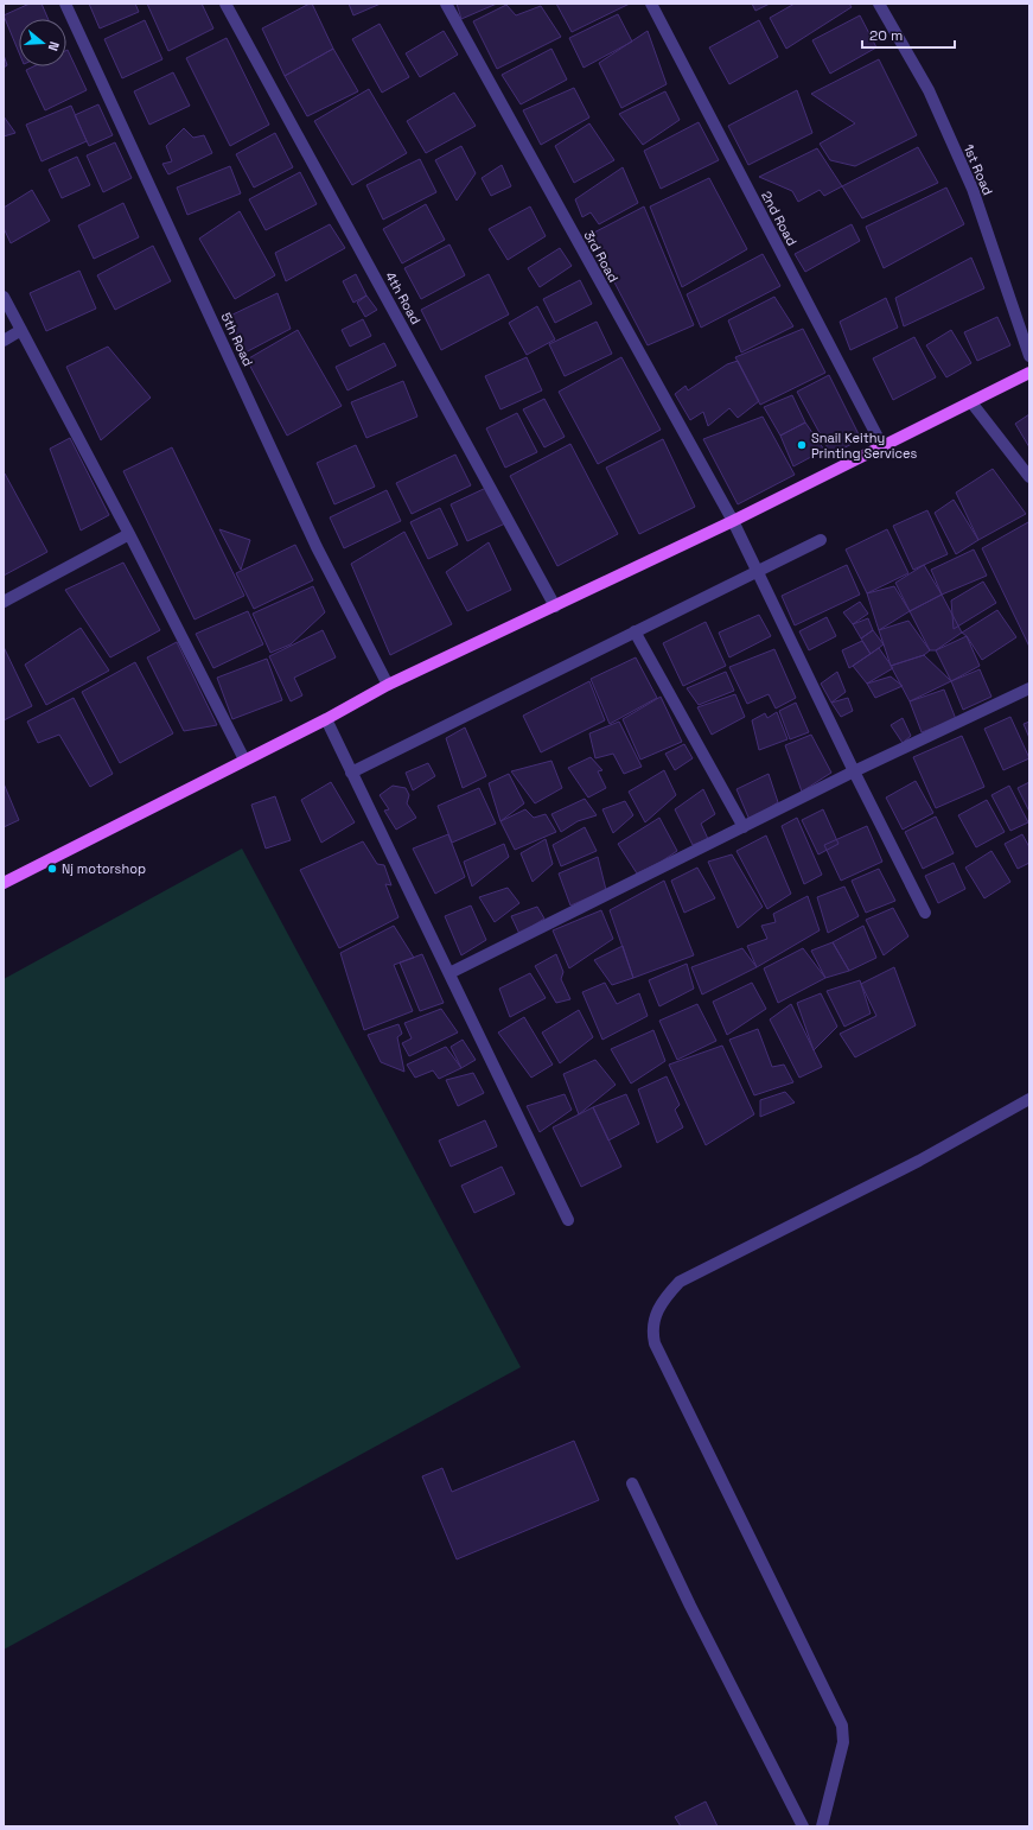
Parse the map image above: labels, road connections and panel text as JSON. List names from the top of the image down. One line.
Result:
{"streets":{"street":["1st Road","2nd Road","3rd Road","4th Road","5th Road"]},"places":["Snail Keithy Printing Services","Nj motorshop"],"scale_bar":"20 m","north":"right"}
